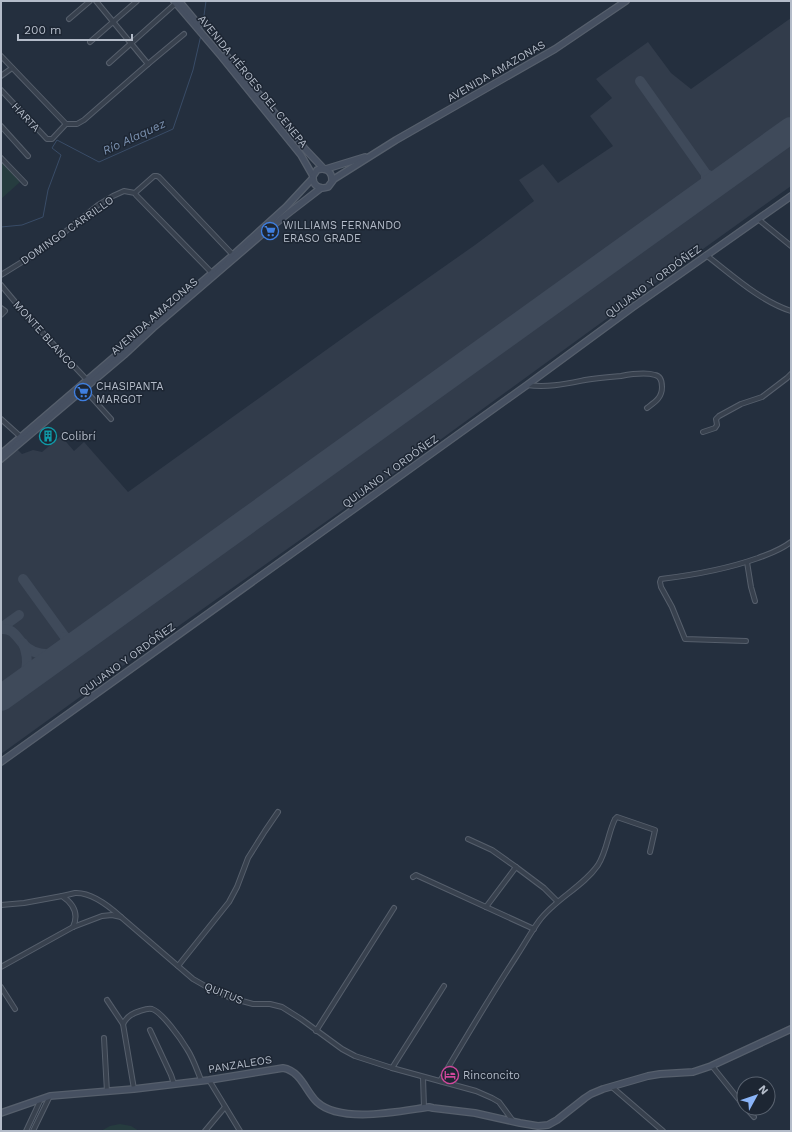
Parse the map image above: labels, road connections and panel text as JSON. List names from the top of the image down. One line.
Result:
{"streets":{"street":["AVENIDA AMAZONAS","AVENIDA HÉROES DEL CENEPA","HARTA","DOMINGO CARRILLO","QUIJANO Y ORDÓÑEZ","MONTE BLANCO","QUITUS","PANZALEOS"]},"crossings":[["AVENIDA AMAZONAS","AVENIDA HÉROES DEL CENEPA"],["AVENIDA AMAZONAS","MONTE BLANCO"],["QUITUS","PANZALEOS"]],"water":["Río Alaquez"],"places":{"supermarket":["WILLIAMS FERNANDO ERASO GRADE","CHASIPANTA MARGOT"],"building":["Colibrí"],"hotel":["Rinconcito"]},"scale_bar":"200 m","north":"top right"}
